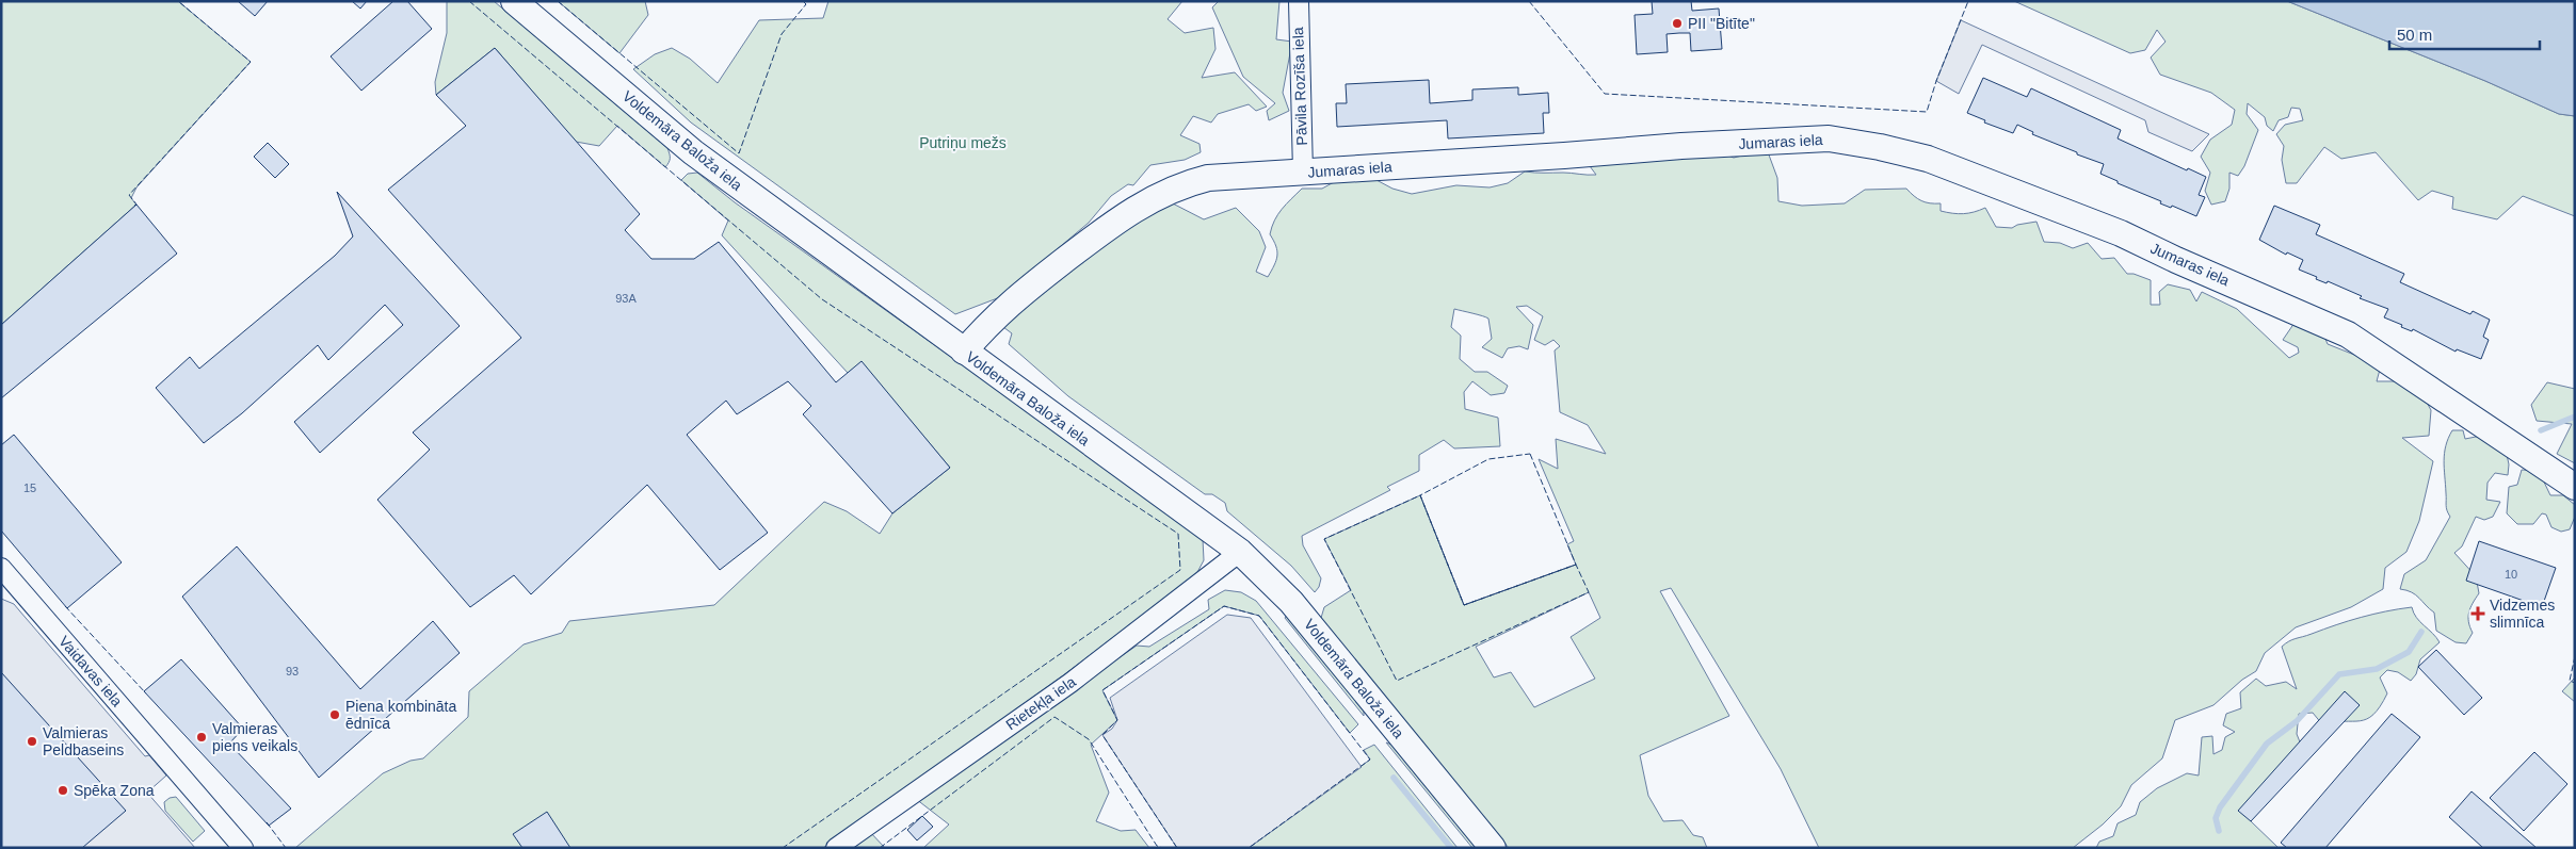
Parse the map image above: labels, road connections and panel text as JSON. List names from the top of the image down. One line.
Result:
{"streets":{"street":["Pāvila Rozīša iela","Voldemāra Baloža iela","Jumaras iela","Vaidavas iela","Rietekļa iela"]},"crossings":[["Pāvila Rozīša iela","Jumaras iela"],["Voldemāra Baloža iela","Jumaras iela"],["Voldemāra Baloža iela","Rietekļa iela"]],"parks":["Putriņu mežs"],"places":{"other":["PII \"Bitīte\"","Piena kombināta ēdnīca","Valmieras piens veikals","Valmieras Peldbaseins","Spēka Zona"],"health":["Vidzemes slimnīca"]},"house_numbers":["93A","15","10","93"],"scale_bar":"50 m"}
